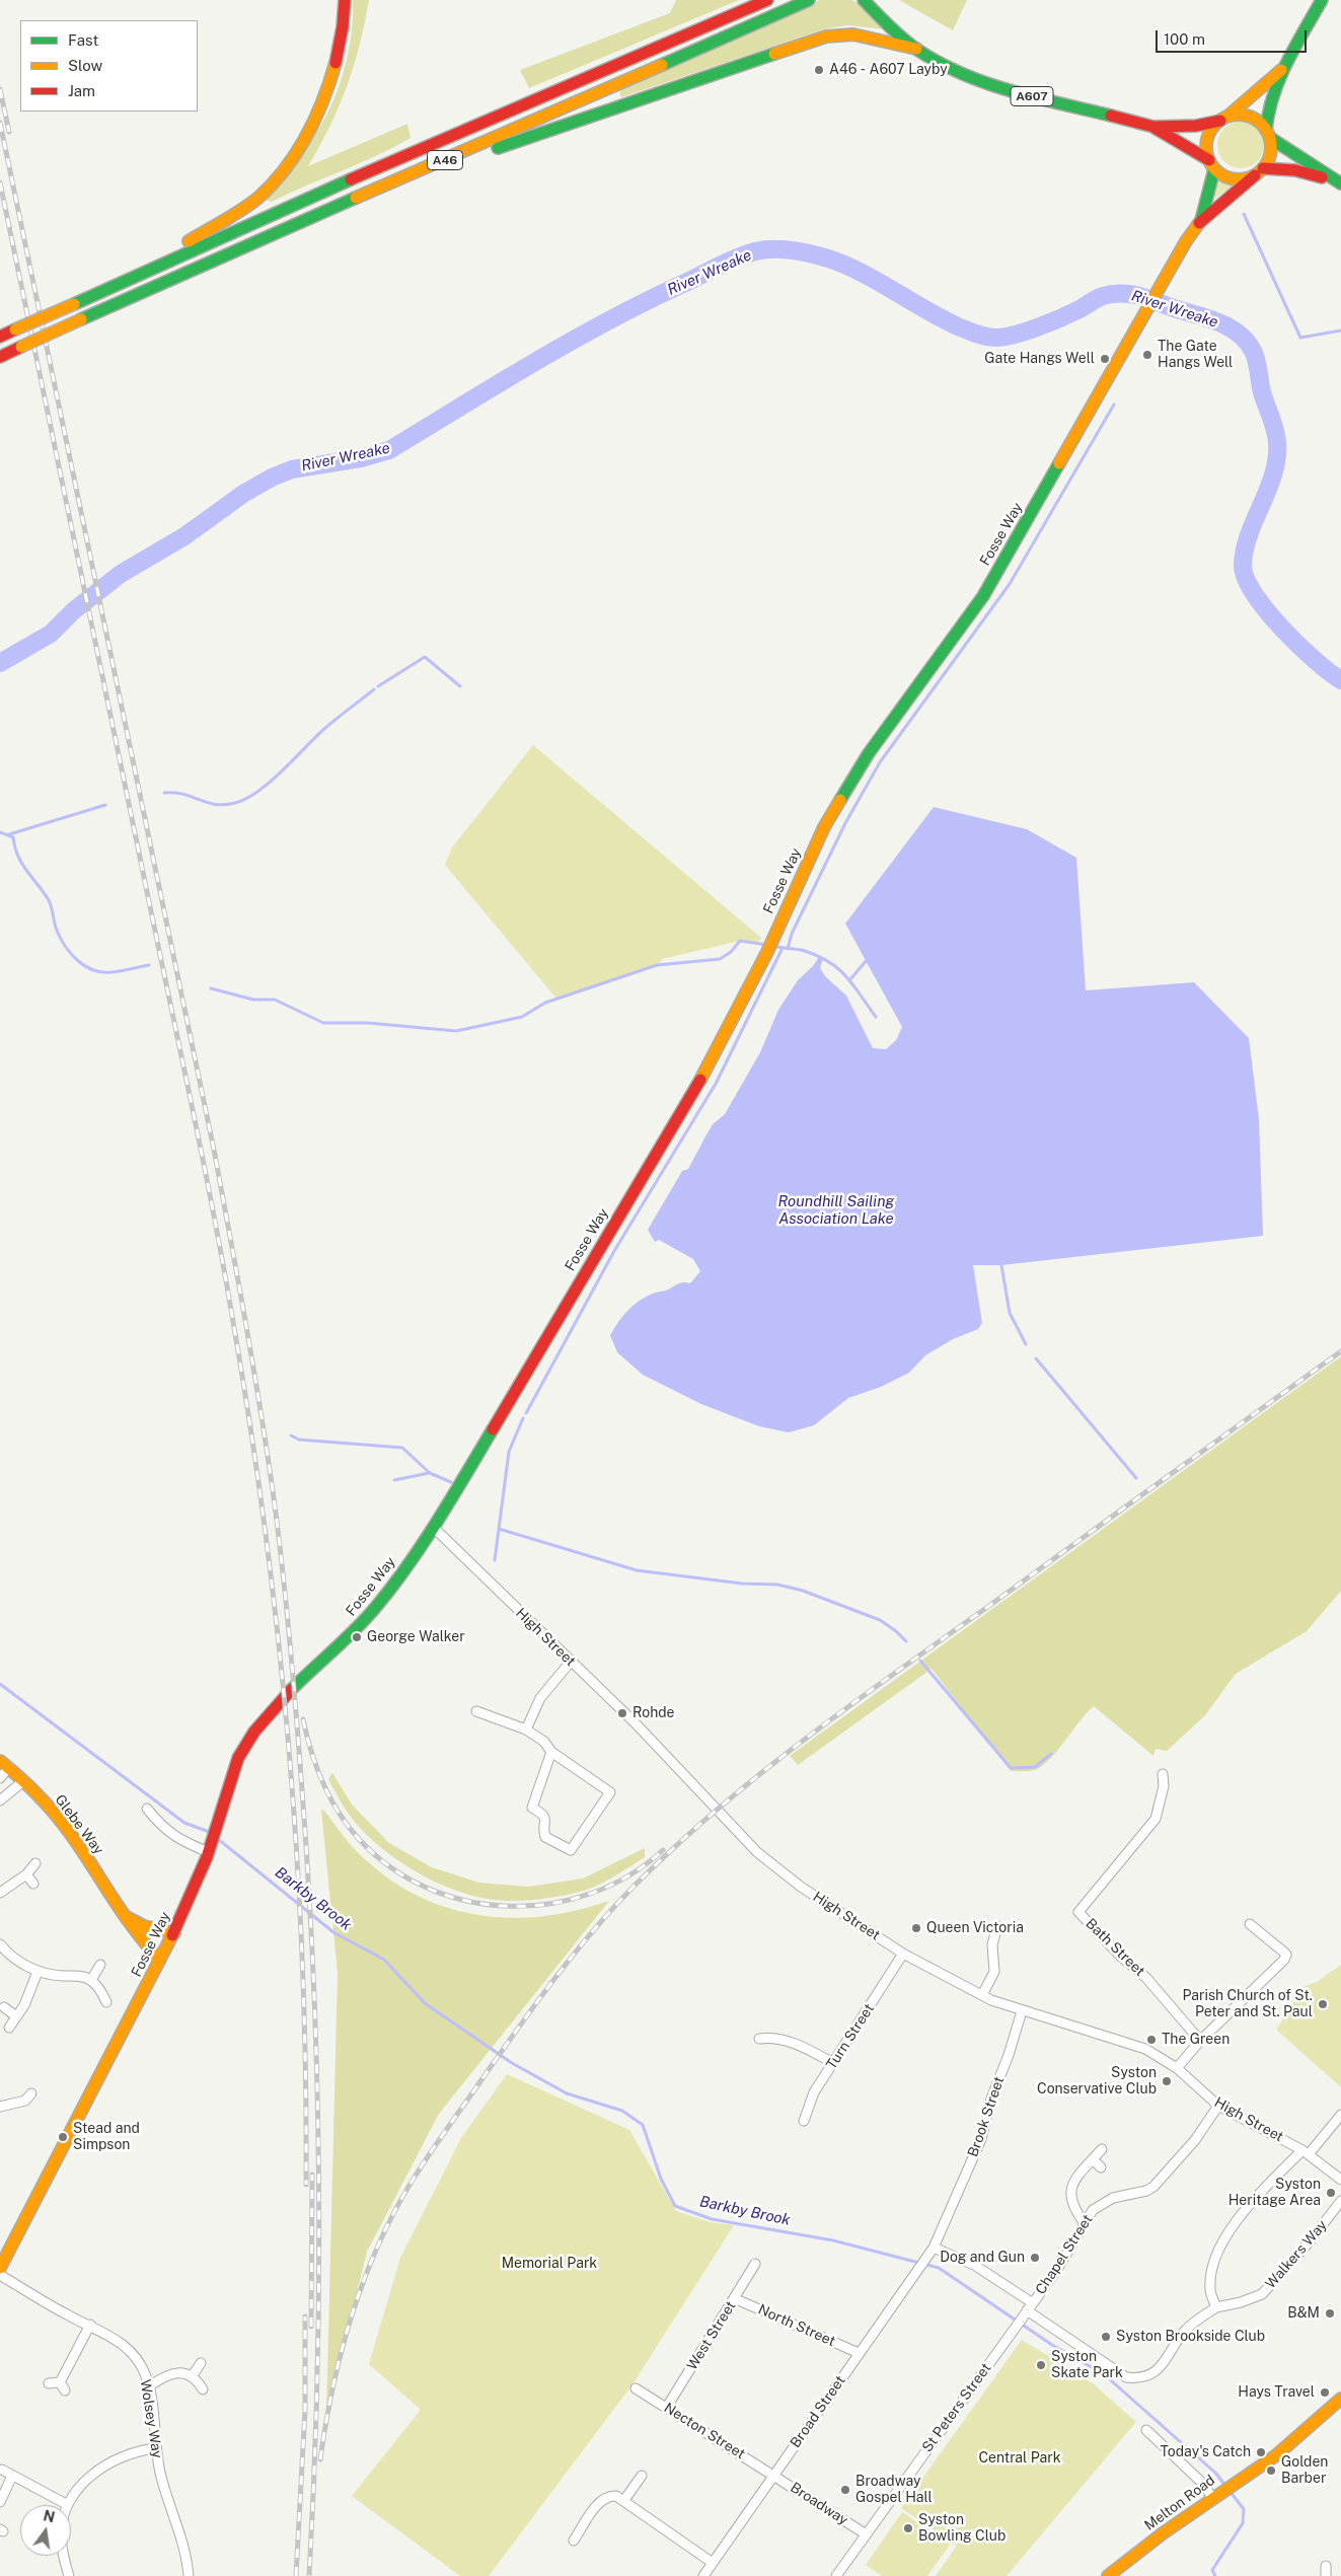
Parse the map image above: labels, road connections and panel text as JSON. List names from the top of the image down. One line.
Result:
{"streets":{"main road":["A607","A46","Fosse Way","Glebe Way","Melton Road"],"street":["High Street","Bath Street","Turn Street","Brook Street","Chapel Street","Walkers Way","North Street","West Street","St Peters Street","Broad Street","Wolsey Way","Necton Street","Broadway"]},"crossings":[["A607","Fosse Way"],["Fosse Way","High Street"],["Fosse Way","Glebe Way"],["High Street","Turn Street"],["High Street","Brook Street"],["High Street","Chapel Street"],["Brook Street","Broad Street"],["Chapel Street","St Peters Street"],["North Street","West Street"],["North Street","Broad Street"],["West Street","Necton Street"],["St Peters Street","Broadway"],["Broad Street","Necton Street"],["Broad Street","Broadway"],["Necton Street","Broadway"]],"water":["River Wreake","Roundhill Sailing Association Lake","Barkby Brook"],"parks":["Memorial Park","Central Park"],"places":["A46 - A607 Layby","The Gate Hangs Well","Gate Hangs Well","George Walker","Rohde","Queen Victoria","Parish Church of St. Peter and St. Paul","The Green","Syston Conservative Club","Stead and Simpson","Syston Heritage Area","Dog and Gun","B&M","Syston Brookside Club","Syston Skate Park","Hays Travel","Today's Catch","Golden Barber","Broadway Gospel Hall","Syston Bowling Club"],"legend":["Fast","Slow","Jam"],"scale_bar":"100 m","north":"top"}
